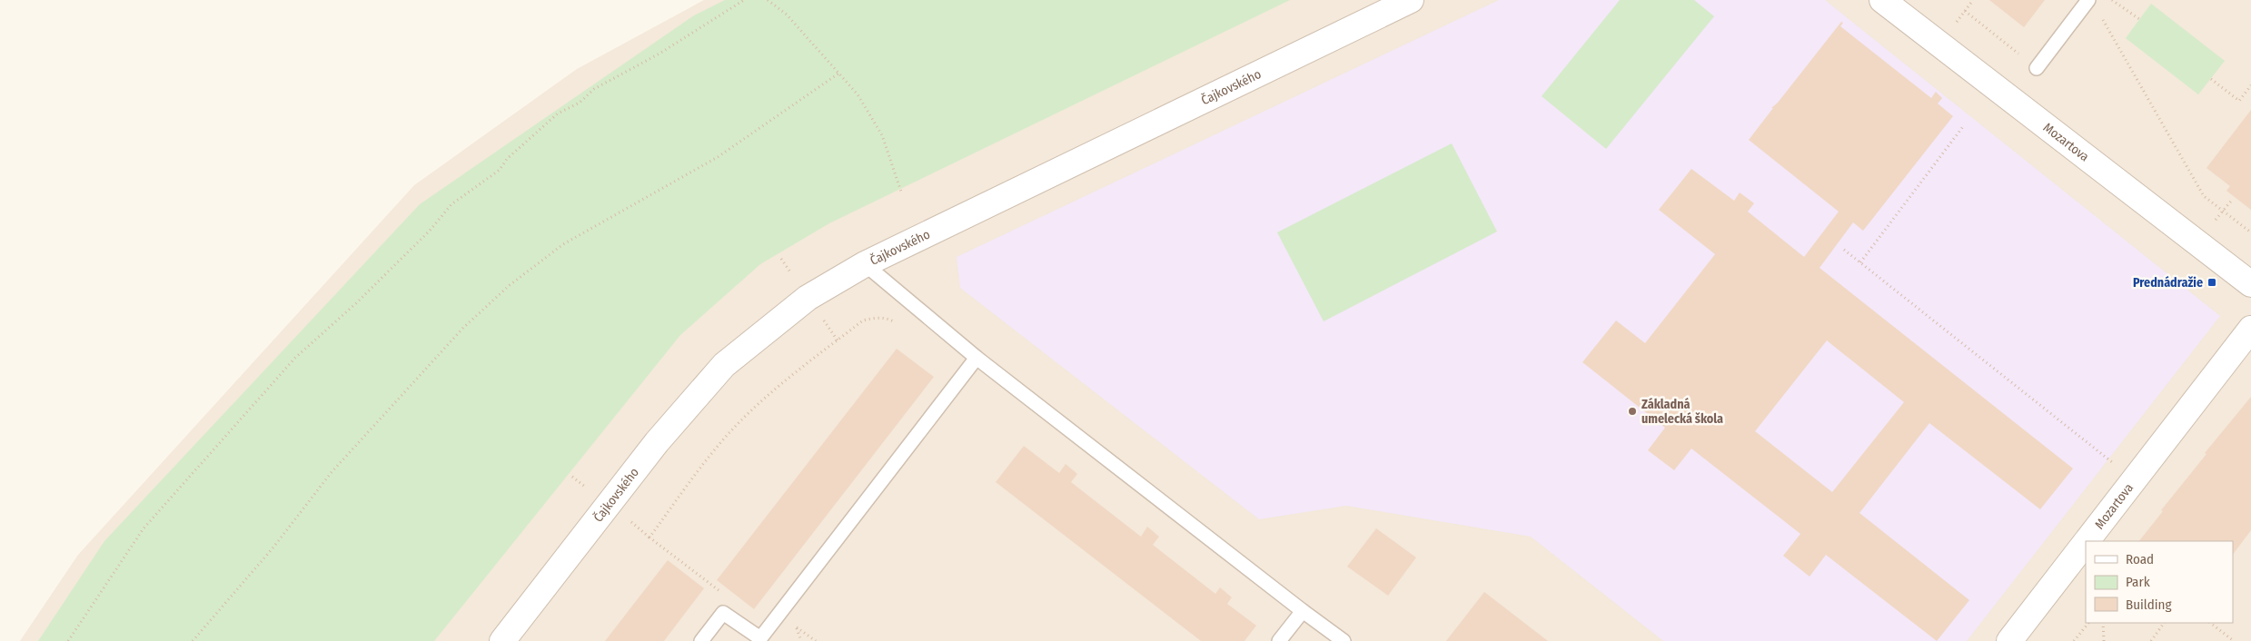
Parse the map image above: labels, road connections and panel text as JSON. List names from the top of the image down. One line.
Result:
{"streets":{"street":["Čajkovského","Mozartova"]},"places":{"transit":["Prednádražie"],"other":["Základná umelecká škola"]},"legend":["Road","Park","Building"]}
